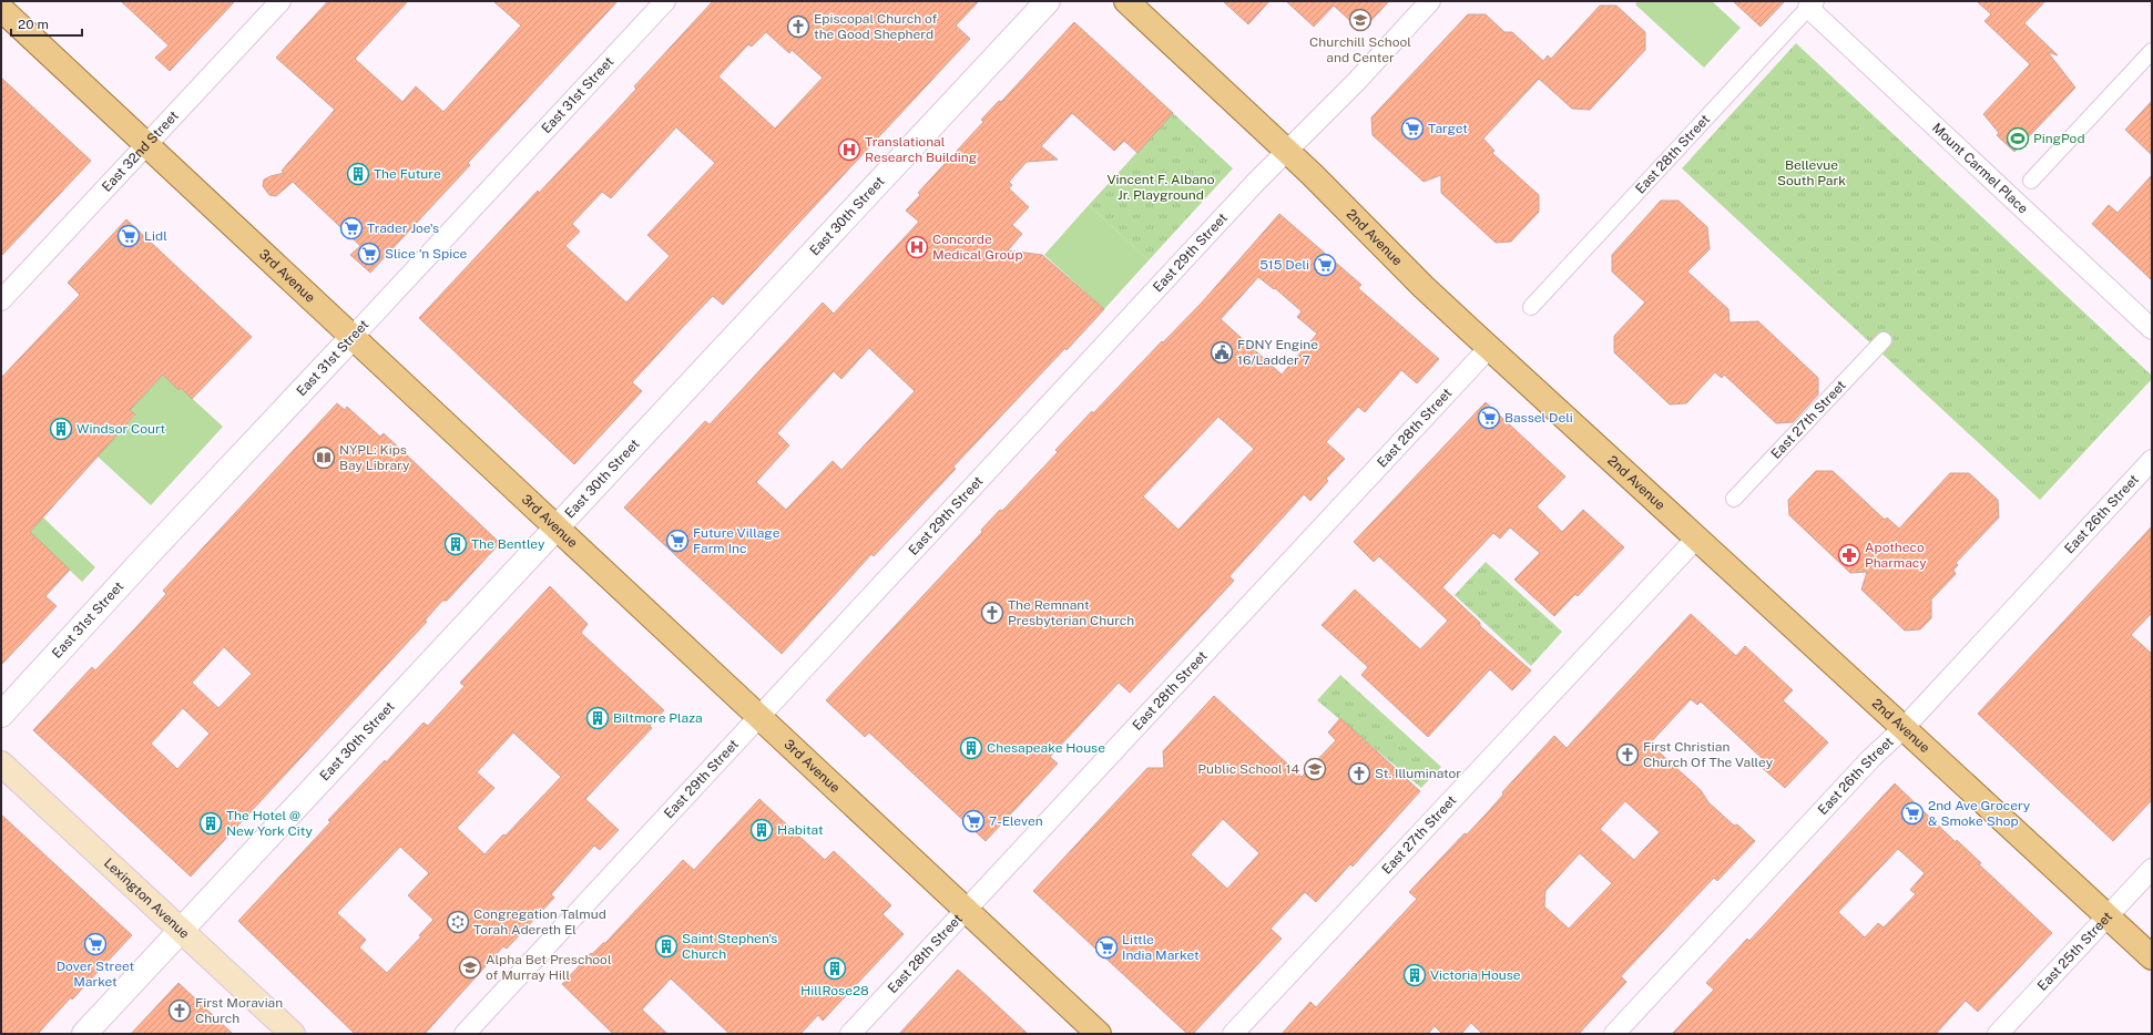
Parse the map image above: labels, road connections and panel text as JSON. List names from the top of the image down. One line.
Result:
{"streets":{"main road":["2nd Avenue","3rd Avenue","Lexington Avenue"],"street":["East 31st Street","East 32nd Street","East 28th Street","Mount Carmel Place","East 30th Street","East 29th Street","East 27th Street","East 26th Street","East 25th Street"]},"crossings":[["East 31st Street","3rd Avenue"],["East 32nd Street","3rd Avenue"],["East 28th Street","Mount Carmel Place"],["East 28th Street","2nd Avenue"],["East 28th Street","3rd Avenue"],["East 30th Street","3rd Avenue"],["East 30th Street","Lexington Avenue"],["2nd Avenue","East 29th Street"],["2nd Avenue","East 27th Street"],["2nd Avenue","East 26th Street"],["2nd Avenue","East 25th Street"],["East 29th Street","3rd Avenue"]],"parks":["Bellevue South Park","Vincent F. Albano Jr. Playground"],"places":{"school or university":["Churchill School and Center","Public School 14","Alpha Bet Preschool of Murray Hill"],"church":["Episcopal Church of the Good Shepherd","The Remnant Presbyterian Church","First Christian Church Of The Valley","St. Illuminator","First Moravian Church"],"supermarket":["Target","Trader Joe's","Lidl","Slice 'n Spice","515 Deli","Bassel Deli","Future Village Farm Inc","2nd Ave Grocery & Smoke Shop","7-Eleven","Dover Street Market","Little India Market"],"sports":["PingPod"],"hospital":["Translational Research Building","Concorde Medical Group"],"building":["The Future","Windsor Court","The Bentley","Biltmore Plaza","Chesapeake House","The Hotel @ New York City","Habitat","Saint Stephen's Church","HillRose28","Victoria House"],"public building":["FDNY Engine 16/Ladder 7"],"library":["NYPL: Kips Bay Library"],"pharmacy":["Apotheco Pharmacy"],"synagogue":["Congregation Talmud Torah Adereth El"]},"scale_bar":"20 m"}
